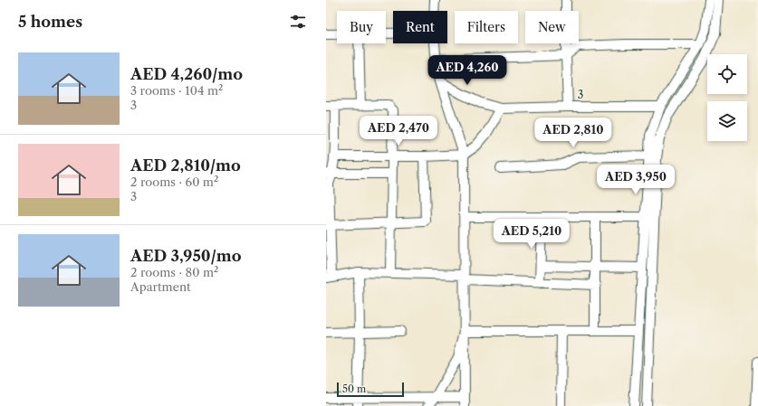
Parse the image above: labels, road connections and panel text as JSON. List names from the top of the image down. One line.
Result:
{"streets":{"street":["3"]},"scale_bar":"50 m","page":{"heading":"5 homes","chip":["Buy","Rent","Filters","New"],"list":[{"name":"AED 4,260/mo","note":"3 rooms · 104 m² · 3"},{"name":"AED 2,810/mo","note":"2 rooms · 60 m² · 3"},{"name":"AED 3,950/mo","note":"2 rooms · 80 m² · Apartment"}],"price":["AED 4,260","AED 2,470","AED 2,810","AED 3,950","AED 5,210"],"scale":"50 m"}}
